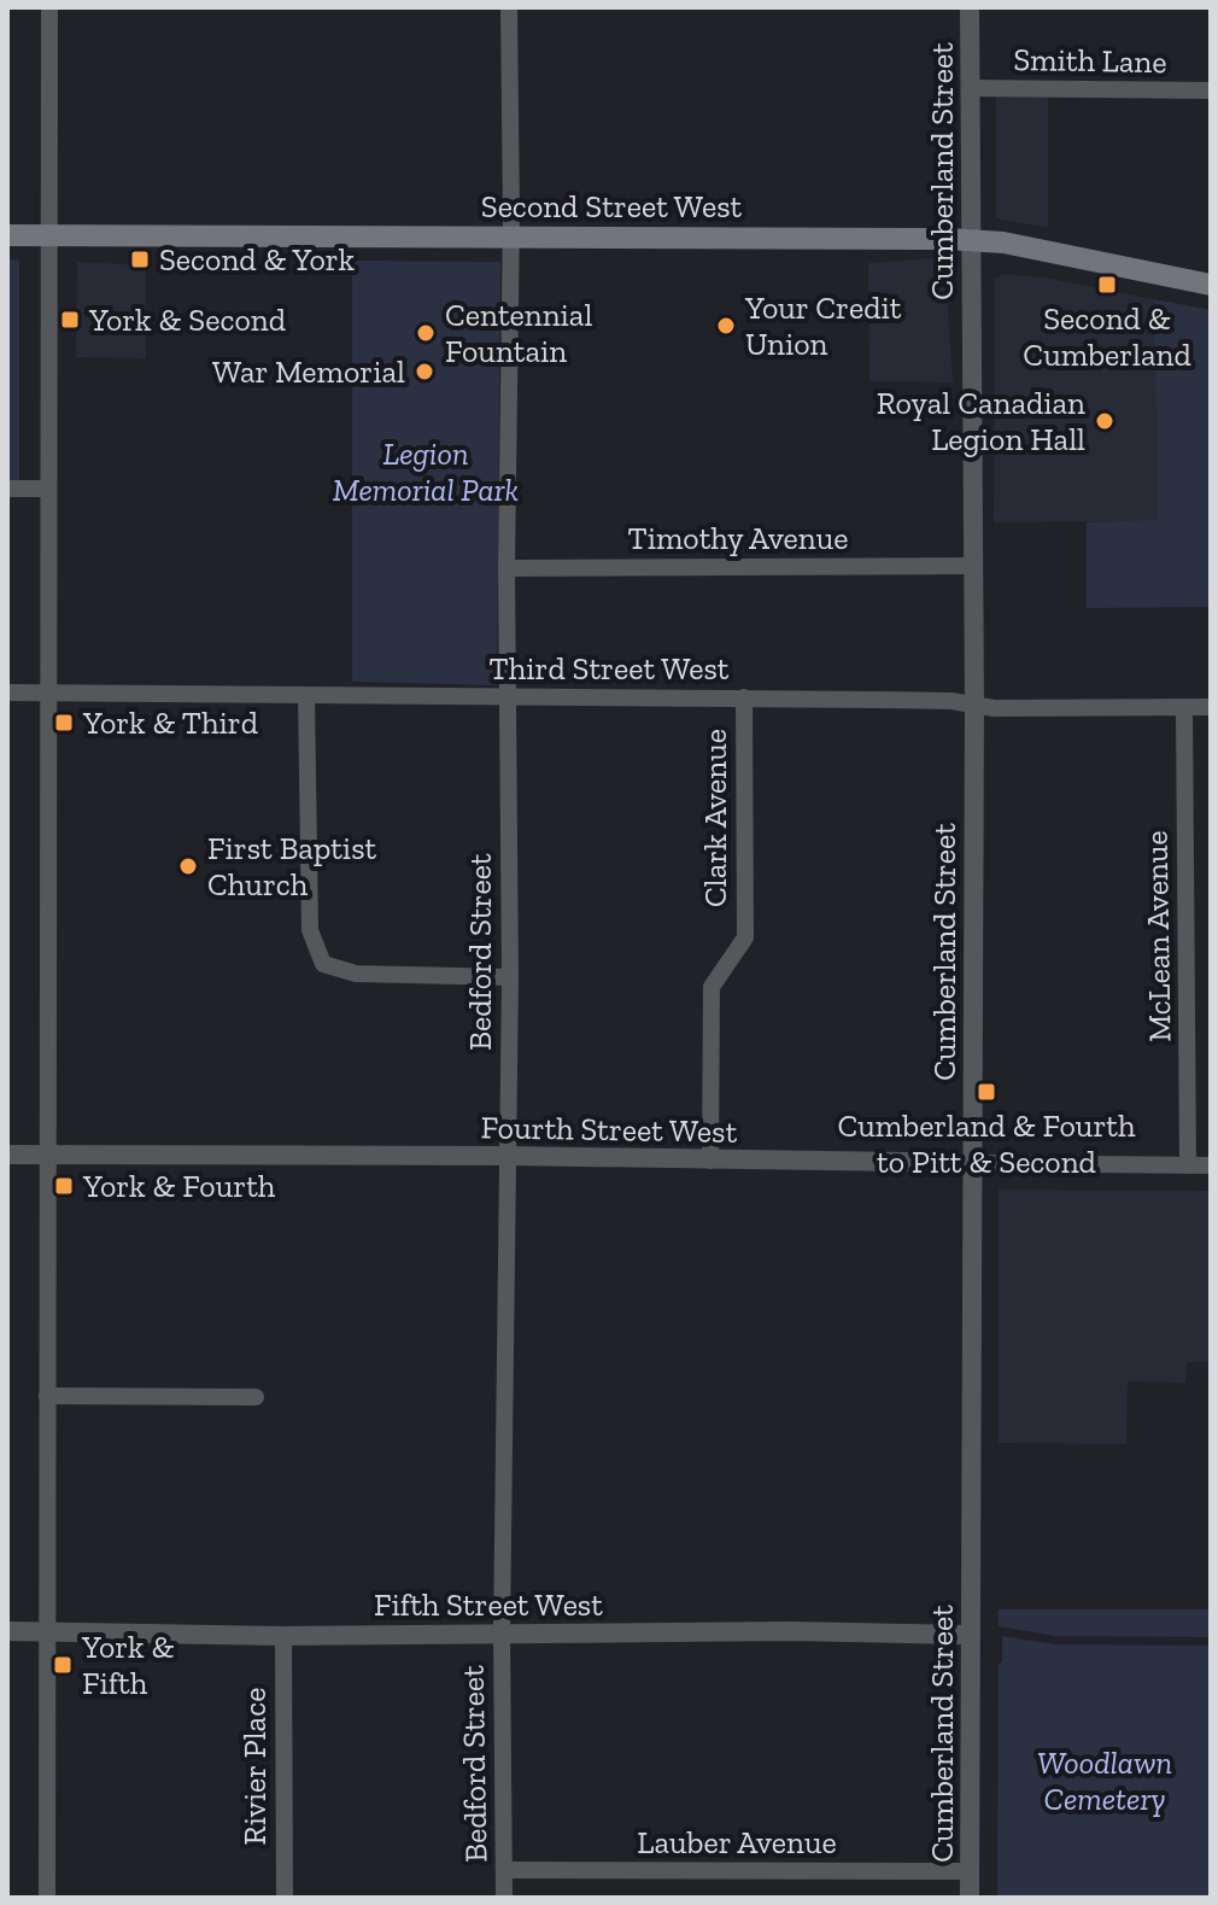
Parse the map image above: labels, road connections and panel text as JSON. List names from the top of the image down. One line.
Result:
{"streets":{"main road":["Second Street West"],"street":["Smith Lane","Cumberland Street","Timothy Avenue","Third Street West","Clark Avenue","McLean Avenue","Bedford Street","Fourth Street West","Fifth Street West","Rivier Place","Lauber Avenue"]},"crossings":[["Smith Lane","Cumberland Street"],["Cumberland Street","Second Street West"],["Cumberland Street","Timothy Avenue"],["Cumberland Street","Third Street West"],["Cumberland Street","Fourth Street West"],["Cumberland Street","Fifth Street West"],["Cumberland Street","Lauber Avenue"],["Second Street West","Bedford Street"],["Timothy Avenue","Bedford Street"],["Third Street West","Clark Avenue"],["Third Street West","McLean Avenue"],["Third Street West","Bedford Street"],["Clark Avenue","Fourth Street West"],["McLean Avenue","Fourth Street West"],["Bedford Street","Fourth Street West"],["Bedford Street","Fifth Street West"],["Bedford Street","Lauber Avenue"],["Fifth Street West","Rivier Place"]],"parks":["Legion Memorial Park","Woodlawn Cemetery"],"places":{"transit":["Second & York","Second & Cumberland","York & Second","York & Third","Cumberland & Fourth to Pitt & Second","York & Fourth","York & Fifth"],"other":["Your Credit Union","Centennial Fountain","War Memorial","Royal Canadian Legion Hall","First Baptist Church"]}}
